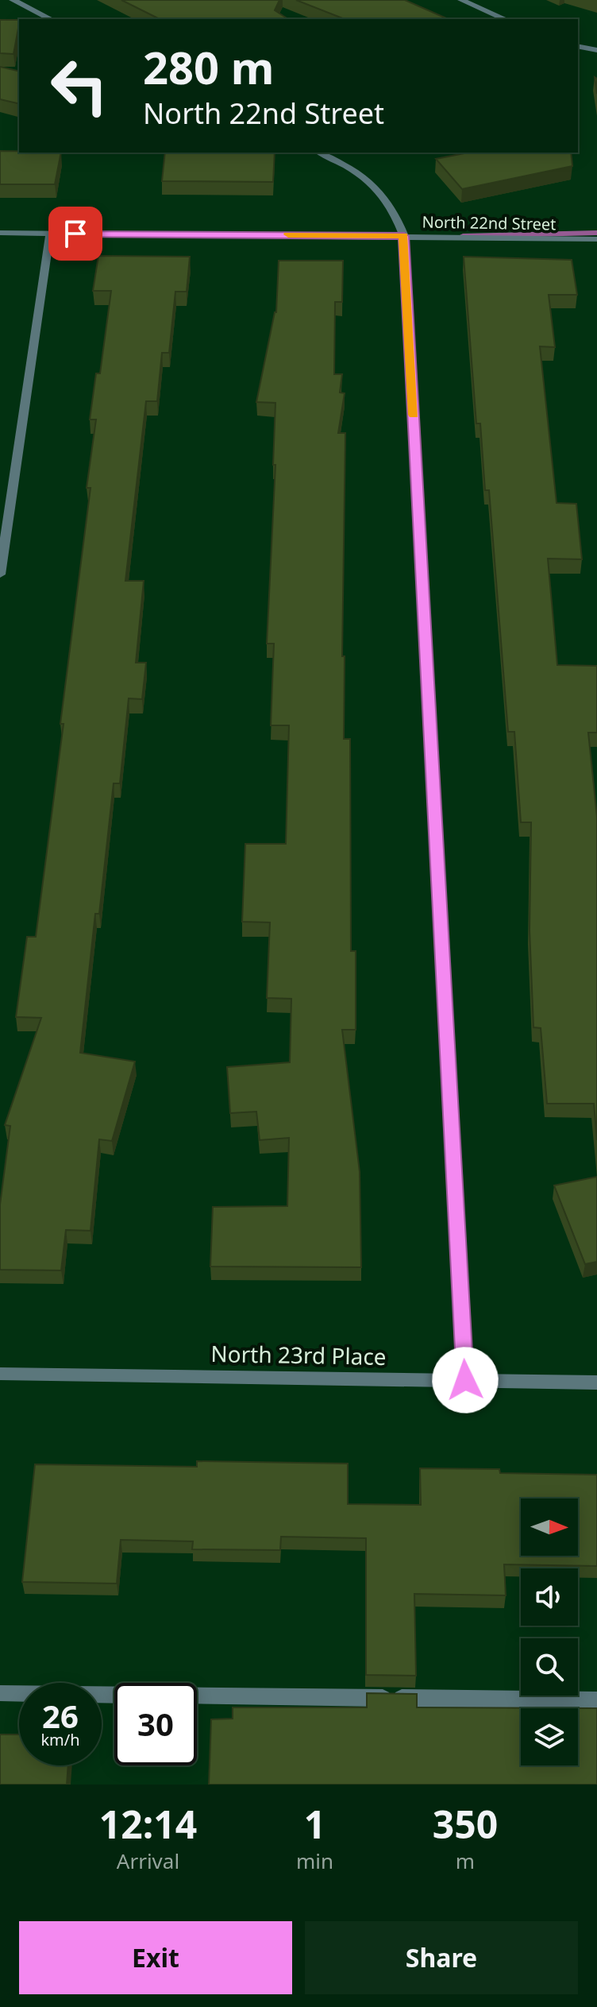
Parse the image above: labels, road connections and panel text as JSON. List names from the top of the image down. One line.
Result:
{"streets":{"street":["North 22nd Street","North 23rd Place"]},"north":"right","page":{"turn":["280 m","North 22nd Street"],"speed":"26 km/h","limit":"30","eta":["12:14","Arrival","1","min","350","m"],"buttons":["Exit","Share"]}}
